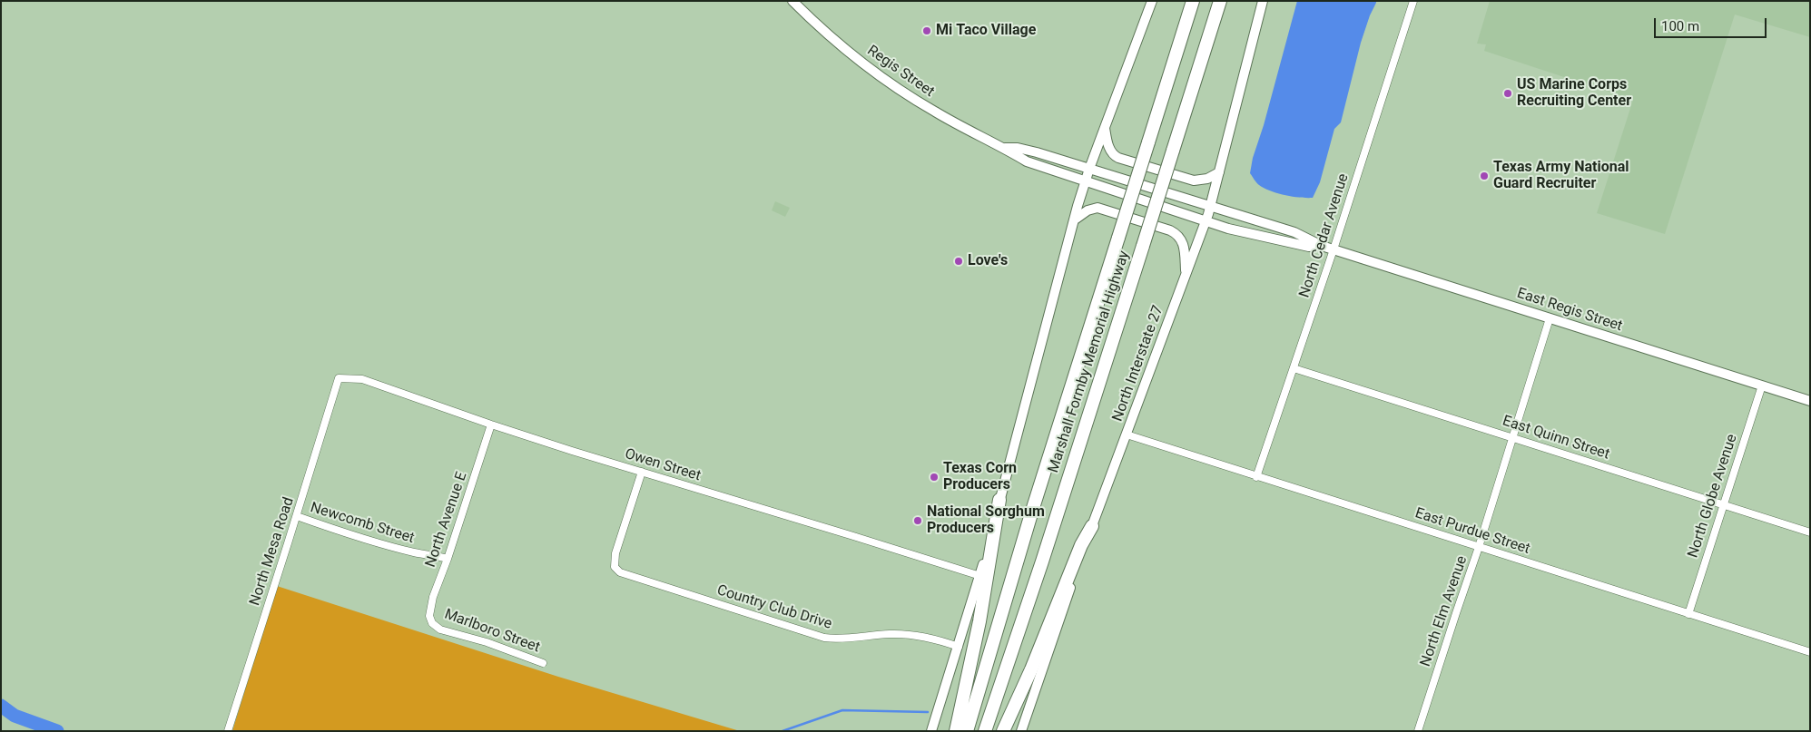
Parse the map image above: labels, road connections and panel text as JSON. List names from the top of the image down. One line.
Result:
{"streets":{"highway":["Marshall Formby Memorial Highway"],"main road":["Regis Street","East Regis Street","North Interstate 27"],"street":["North Cedar Avenue","East Quinn Street","Owen Street","North Globe Avenue","North Avenue E","Newcomb Street","East Purdue Street","North Mesa Road","Country Club Drive","North Elm Avenue","Marlboro Street"]},"crossings":[["Regis Street","East Regis Street"],["Regis Street","North Interstate 27"],["North Cedar Avenue","East Regis Street"],["North Cedar Avenue","East Quinn Street"],["North Cedar Avenue","East Purdue Street"],["East Regis Street","North Interstate 27"],["East Regis Street","North Globe Avenue"],["East Regis Street","North Elm Avenue"],["North Interstate 27","East Purdue Street"],["East Quinn Street","North Globe Avenue"],["East Quinn Street","North Elm Avenue"],["Owen Street","North Avenue E"],["Owen Street","North Mesa Road"],["Owen Street","Country Club Drive"],["North Globe Avenue","East Purdue Street"],["North Avenue E","Newcomb Street"],["North Avenue E","Marlboro Street"],["Newcomb Street","North Mesa Road"],["East Purdue Street","North Elm Avenue"]],"places":["Mi Taco Village","US Marine Corps Recruiting Center","Texas Army National Guard Recruiter","Love's","Texas Corn Producers","National Sorghum Producers"],"scale_bar":"100 m"}
